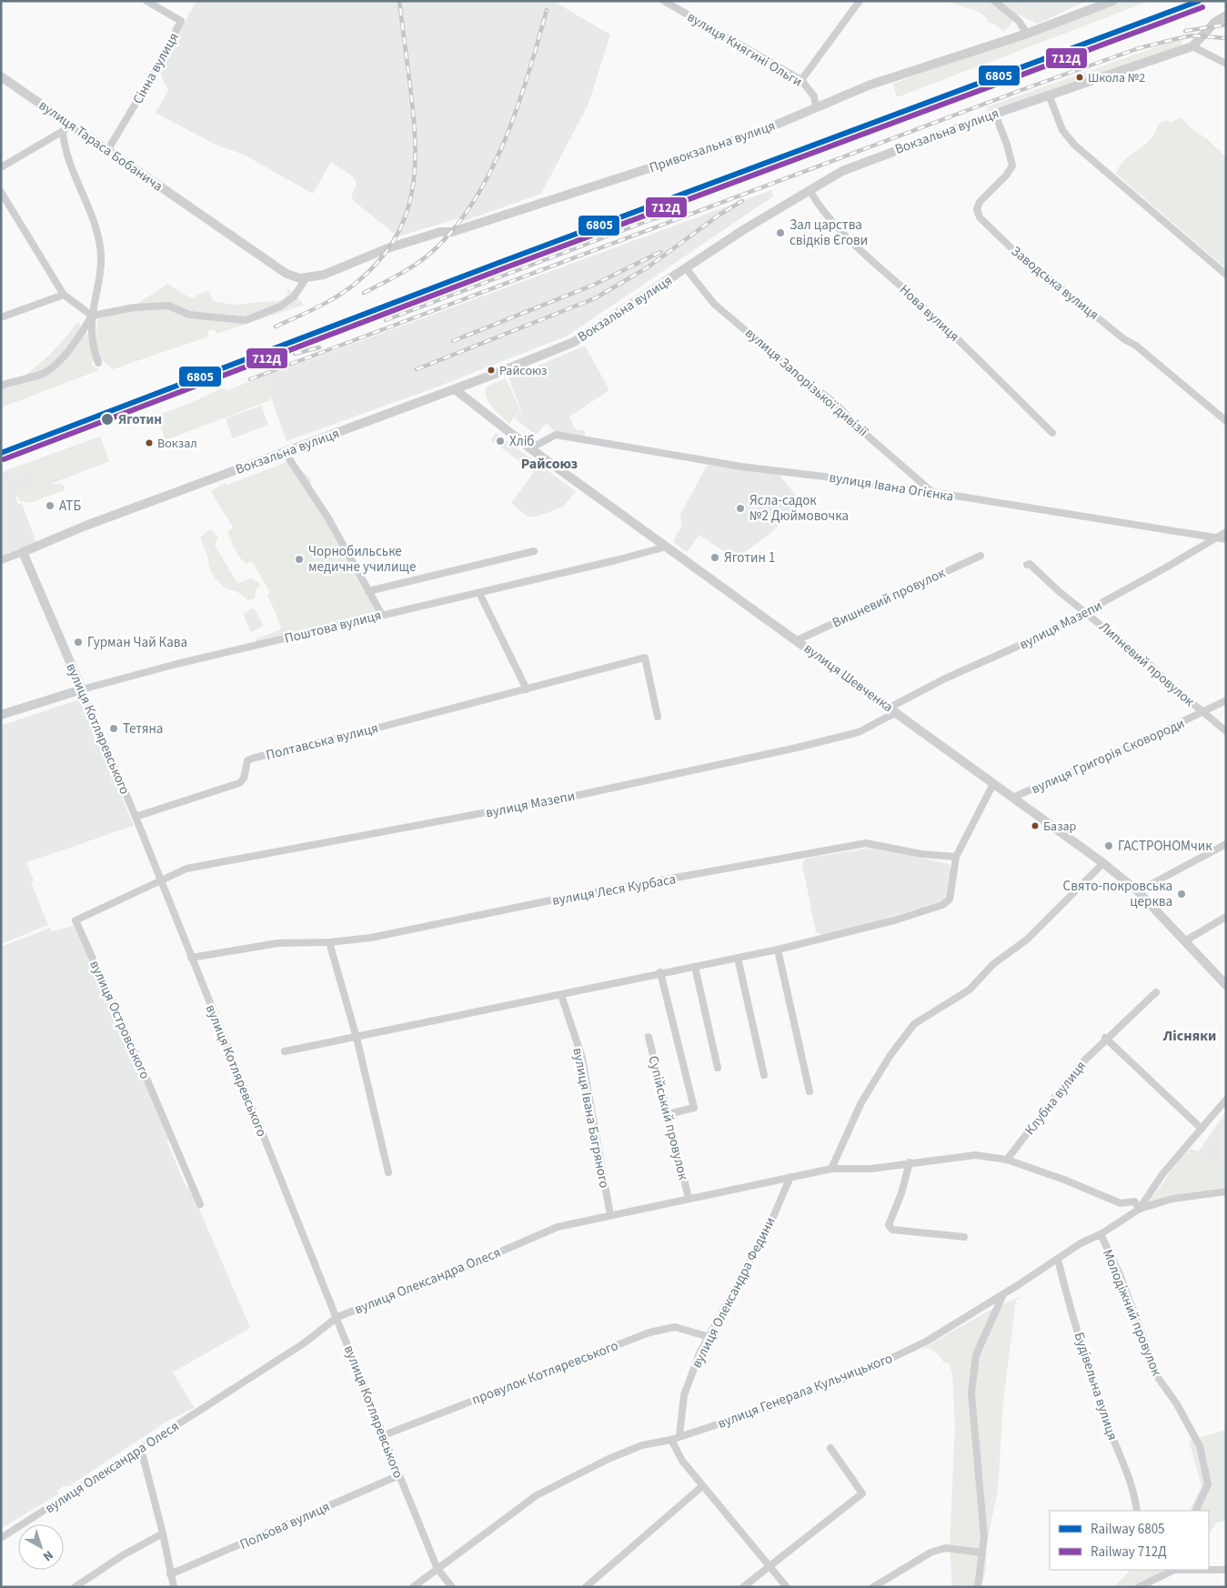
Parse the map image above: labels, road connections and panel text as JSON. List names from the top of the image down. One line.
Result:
{"streets":{"street":["вулиця Княгині Ольги","Сінна вулиця","Вокзальна вулиця","вулиця Тараса Бобанича","Привокзальна вулиця","Заводська вулиця","Нова вулиця","вулиця Запорізької дивізії","вулиця Івана Огієнка","Вишневий провулок","вулиця Мазепи","Поштова вулиця","Липневий провулок","вулиця Шевченка","вулиця Котляревського","Полтавська вулиця","вулиця Григорія Сковороди","вулиця Леся Курбаса","вулиця Островського","Клубна вулиця","вулиця Івана Багряного","Супійський провулок","вулиця Олександра Олеся","вулиця Олександра Федини","Молодіжний провулок","провулок Котляревського","Будівельна вулиця","вулиця Генерала Кульчицького","Польова вулиця"]},"crossings":[["вулиця Княгині Ольги","Привокзальна вулиця"],["Сінна вулиця","вулиця Тараса Бобанича"],["Вокзальна вулиця","Заводська вулиця"],["Вокзальна вулиця","Нова вулиця"],["Вокзальна вулиця","вулиця Запорізької дивізії"],["Вокзальна вулиця","вулиця Шевченка"],["Вокзальна вулиця","вулиця Котляревського"],["вулиця Тараса Бобанича","Привокзальна вулиця"],["вулиця Запорізької дивізії","вулиця Івана Огієнка"],["вулиця Івана Огієнка","вулиця Мазепи"],["вулиця Івана Огієнка","вулиця Шевченка"],["Вишневий провулок","вулиця Шевченка"],["вулиця Мазепи","Липневий провулок"],["вулиця Мазепи","вулиця Шевченка"],["вулиця Мазепи","вулиця Котляревського"],["вулиця Мазепи","вулиця Островського"],["Поштова вулиця","вулиця Шевченка"],["Поштова вулиця","вулиця Котляревського"],["Липневий провулок","вулиця Григорія Сковороди"],["вулиця Шевченка","вулиця Григорія Сковороди"],["вулиця Котляревського","Полтавська вулиця"],["вулиця Котляревського","вулиця Леся Курбаса"],["вулиця Котляревського","вулиця Островського"],["вулиця Котляревського","вулиця Олександра Олеся"],["вулиця Котляревського","провулок Котляревського"],["вулиця Котляревського","вулиця Генерала Кульчицького"],["вулиця Котляревського","Польова вулиця"],["Клубна вулиця","вулиця Олександра Олеся"],["вулиця Івана Багряного","вулиця Олександра Олеся"],["Супійський провулок","вулиця Олександра Олеся"],["вулиця Олександра Олеся","вулиця Олександра Федини"],["вулиця Олександра Олеся","вулиця Генерала Кульчицького"],["вулиця Олександра Федини","провулок Котляревського"],["вулиця Олександра Федини","вулиця Генерала Кульчицького"],["Молодіжний провулок","вулиця Генерала Кульчицького"],["Будівельна вулиця","вулиця Генерала Кульчицького"]],"districts":["Райсоюз","Лісняки"],"places":["Школа №2","Зал царства свідків Єгови","Райсоюз","Яготин","Хліб","Вокзал","АТБ","Ясла-садок №2 Дюймовочка","Яготин 1","Чорнобильське медичне училище","Гурман Чай Кава","Тетяна","Базар","ГАСТРОНОМчик","Свято-покровська церква"],"lines":["rail line 6805","rail line 712Д"],"legend":["Railway 6805","Railway 712Д"],"north":"bottom right"}
